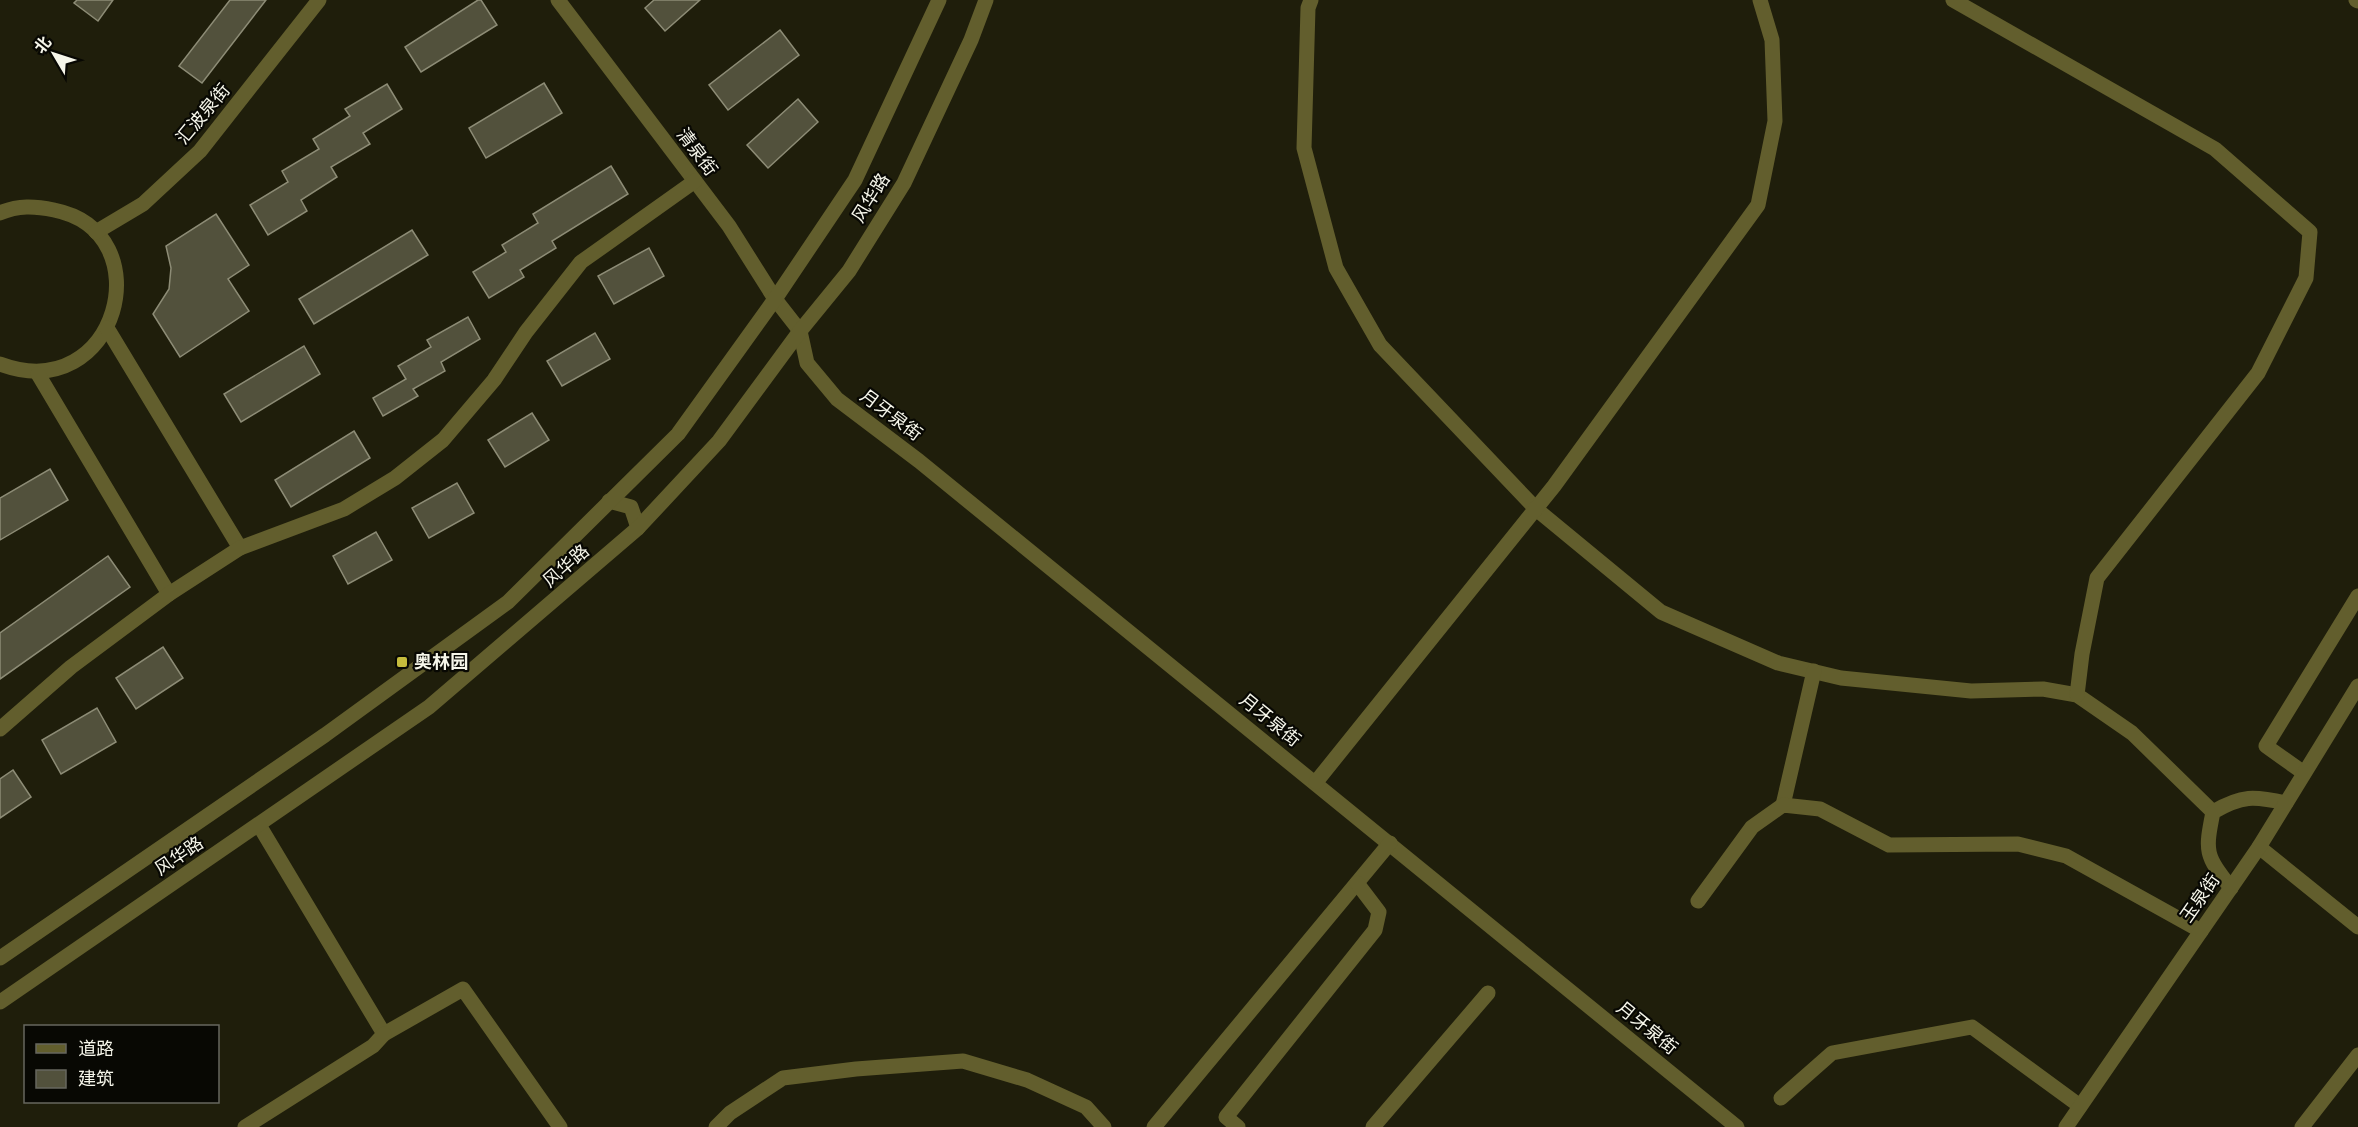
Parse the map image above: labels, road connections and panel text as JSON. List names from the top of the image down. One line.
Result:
{"streets":{"street":["汇波泉街","清泉街","风华路","月牙泉街","玉泉街"]},"crossings":[["清泉街","风华路"],["清泉街","月牙泉街"],["风华路","月牙泉街"]],"places":{"transit":["奥林园"]},"legend":["道路","建筑"],"north":"top left"}
